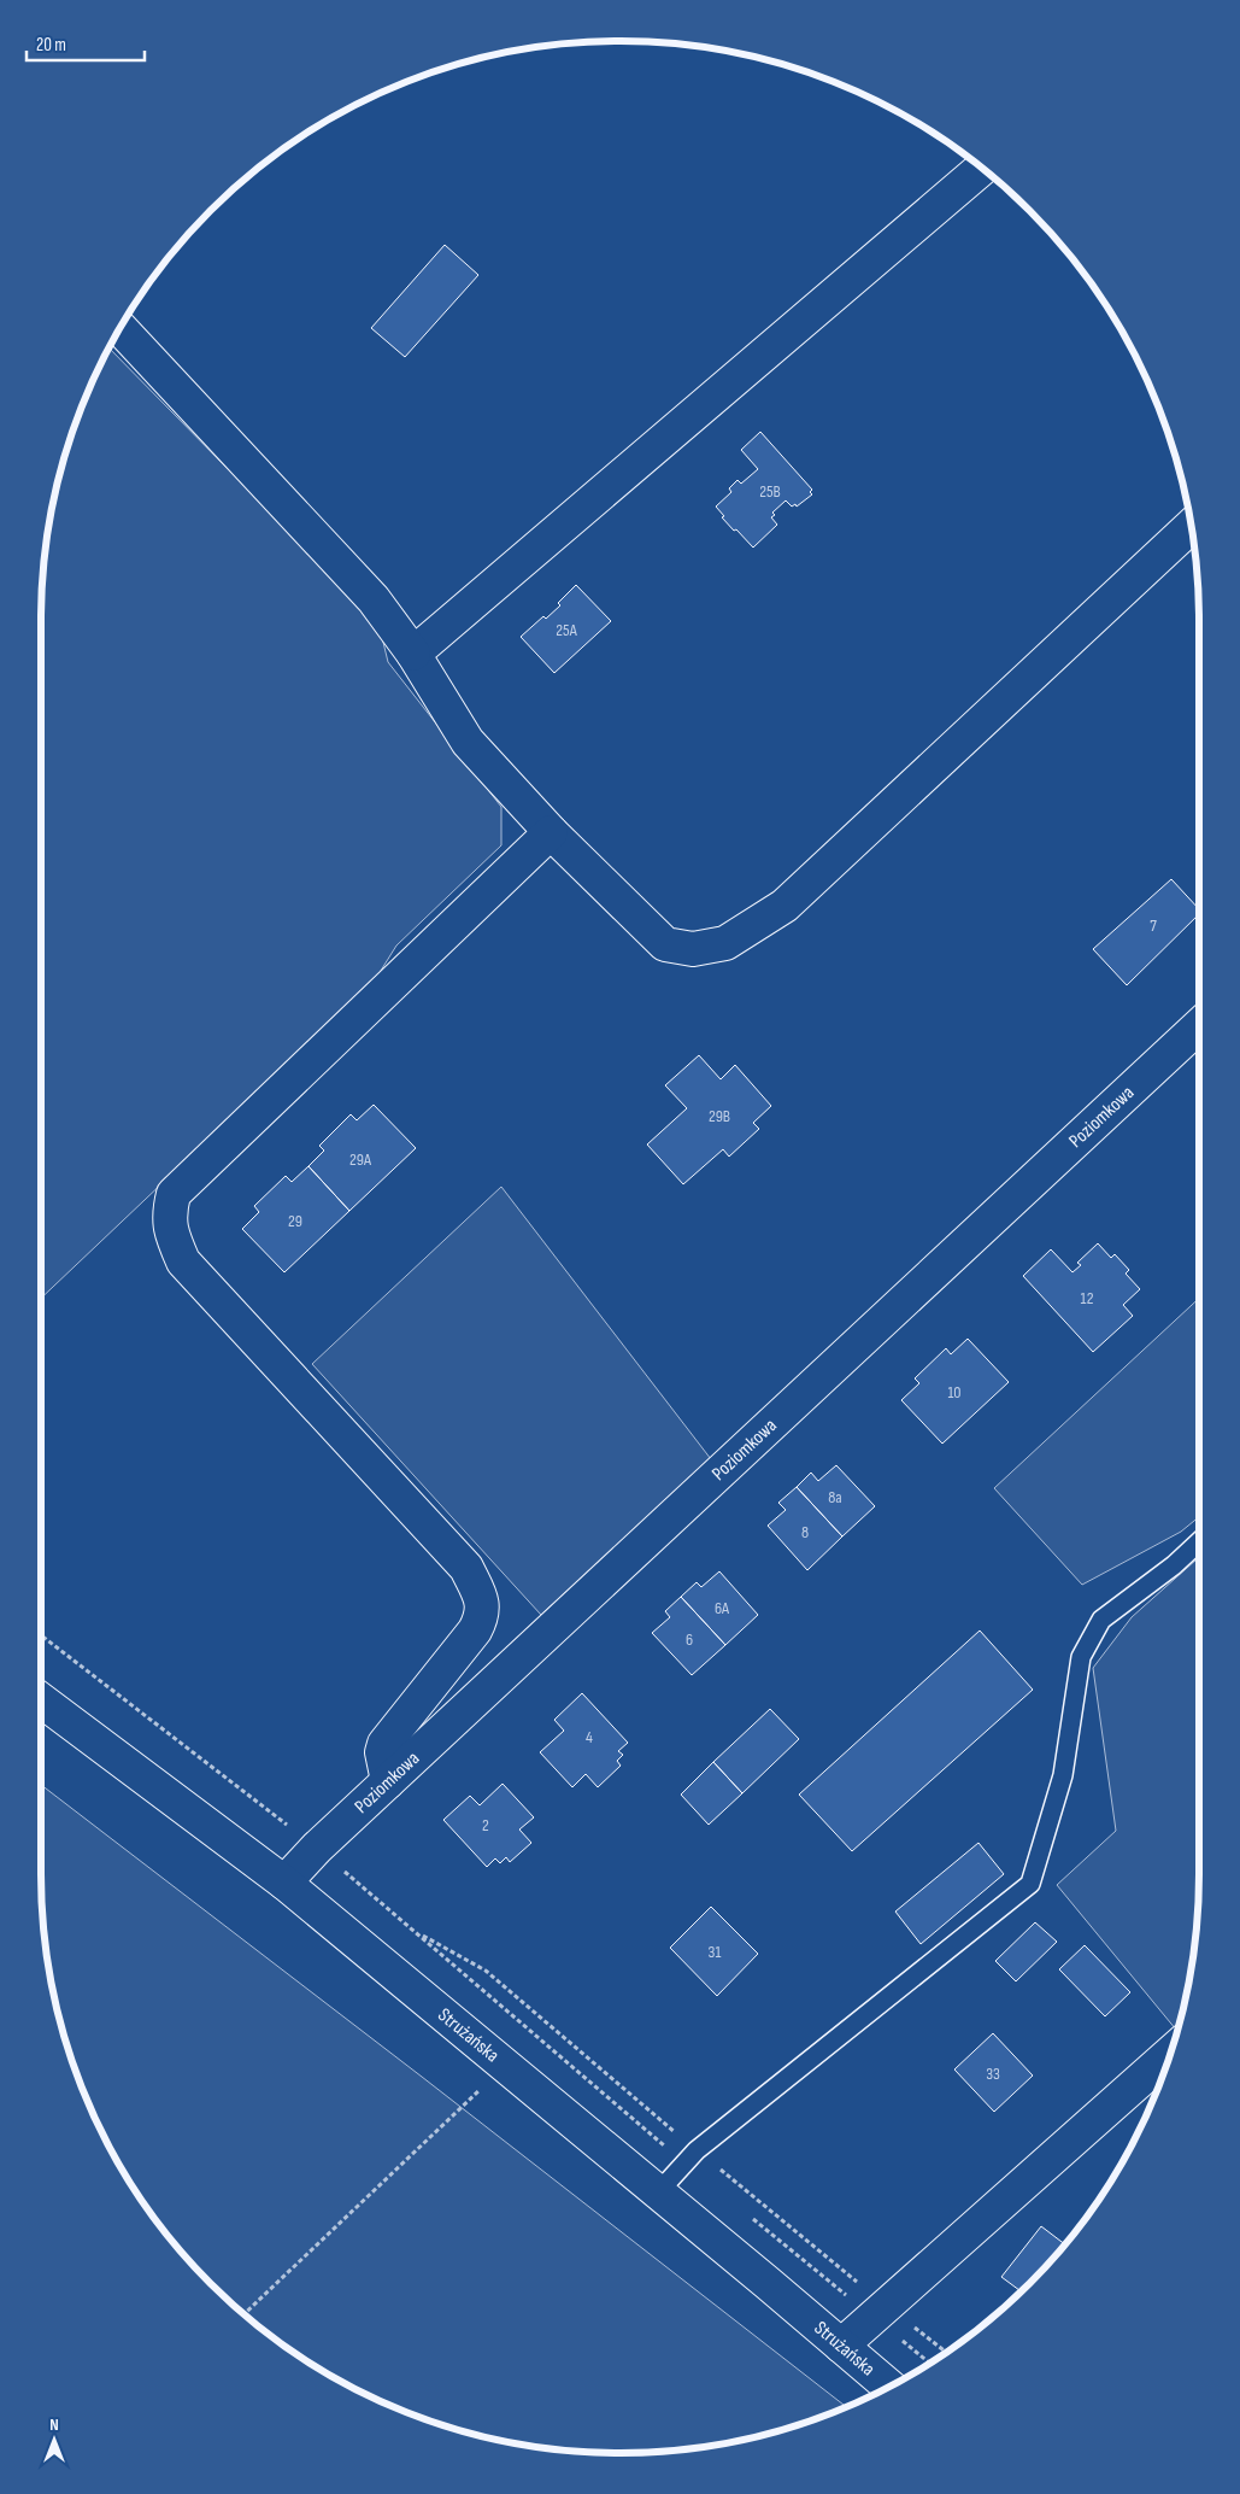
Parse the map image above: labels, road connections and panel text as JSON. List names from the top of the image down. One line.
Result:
{"streets":{"street":["Poziomkowa","Strużańska"]},"crossings":[["Poziomkowa","Strużańska"]],"house_numbers":["25B","25A","7","29B","29A","29","12","10","8a","8","6A","6","4","2","31","33"],"scale_bar":"20 m","north":"top"}
